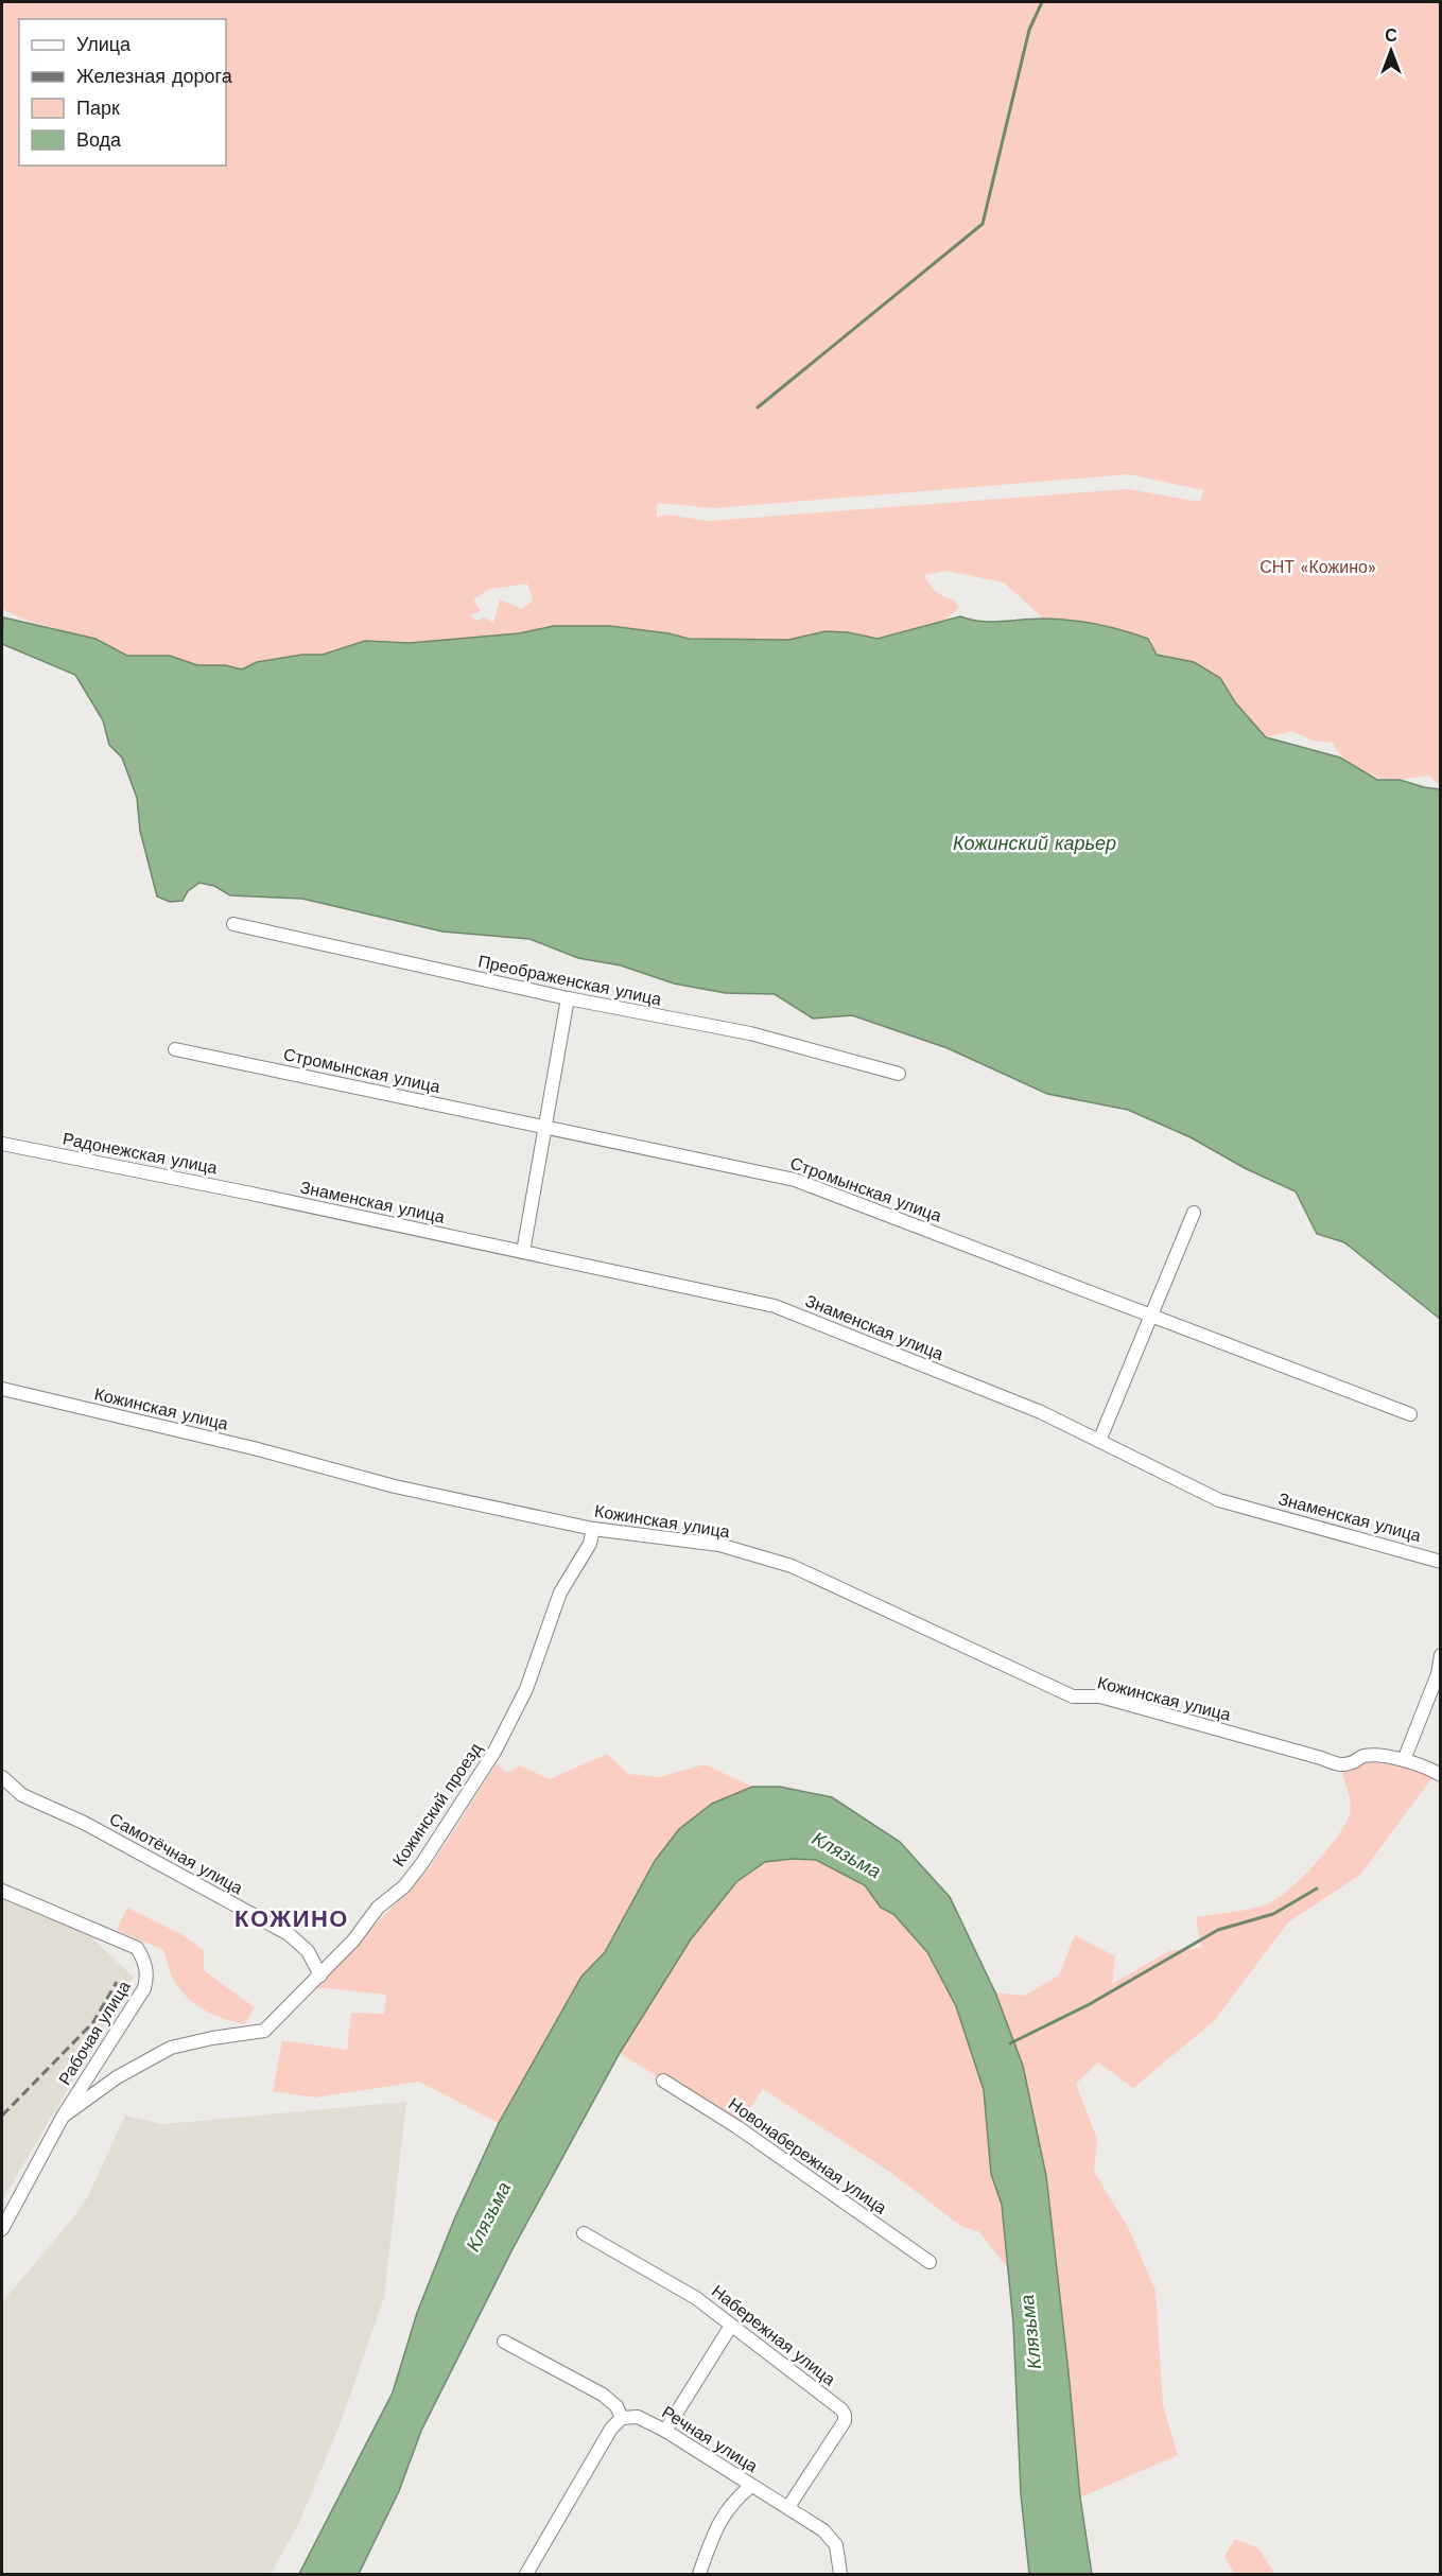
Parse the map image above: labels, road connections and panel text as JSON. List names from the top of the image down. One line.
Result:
{"streets":{"street":["Преображенская улица","Стромынская улица","Радонежская улица","Знаменская улица","Кожинская улица","Кожинский проезд","Самотёчная улица","Рабочая улица","Новонабережная улица","Набережная улица","Речная улица"]},"crossings":[["Радонежская улица","Знаменская улица"],["Кожинская улица","Кожинский проезд"],["Кожинский проезд","Самотёчная улица"],["Кожинский проезд","Рабочая улица"],["Набережная улица","Речная улица"]],"districts":["КОЖИНО"],"water":["Кожинский карьер","Клязьма"],"parks":["СНТ «Кожино»"],"legend":["Улица","Железная дорога","Парк","Вода"],"north":"top"}
